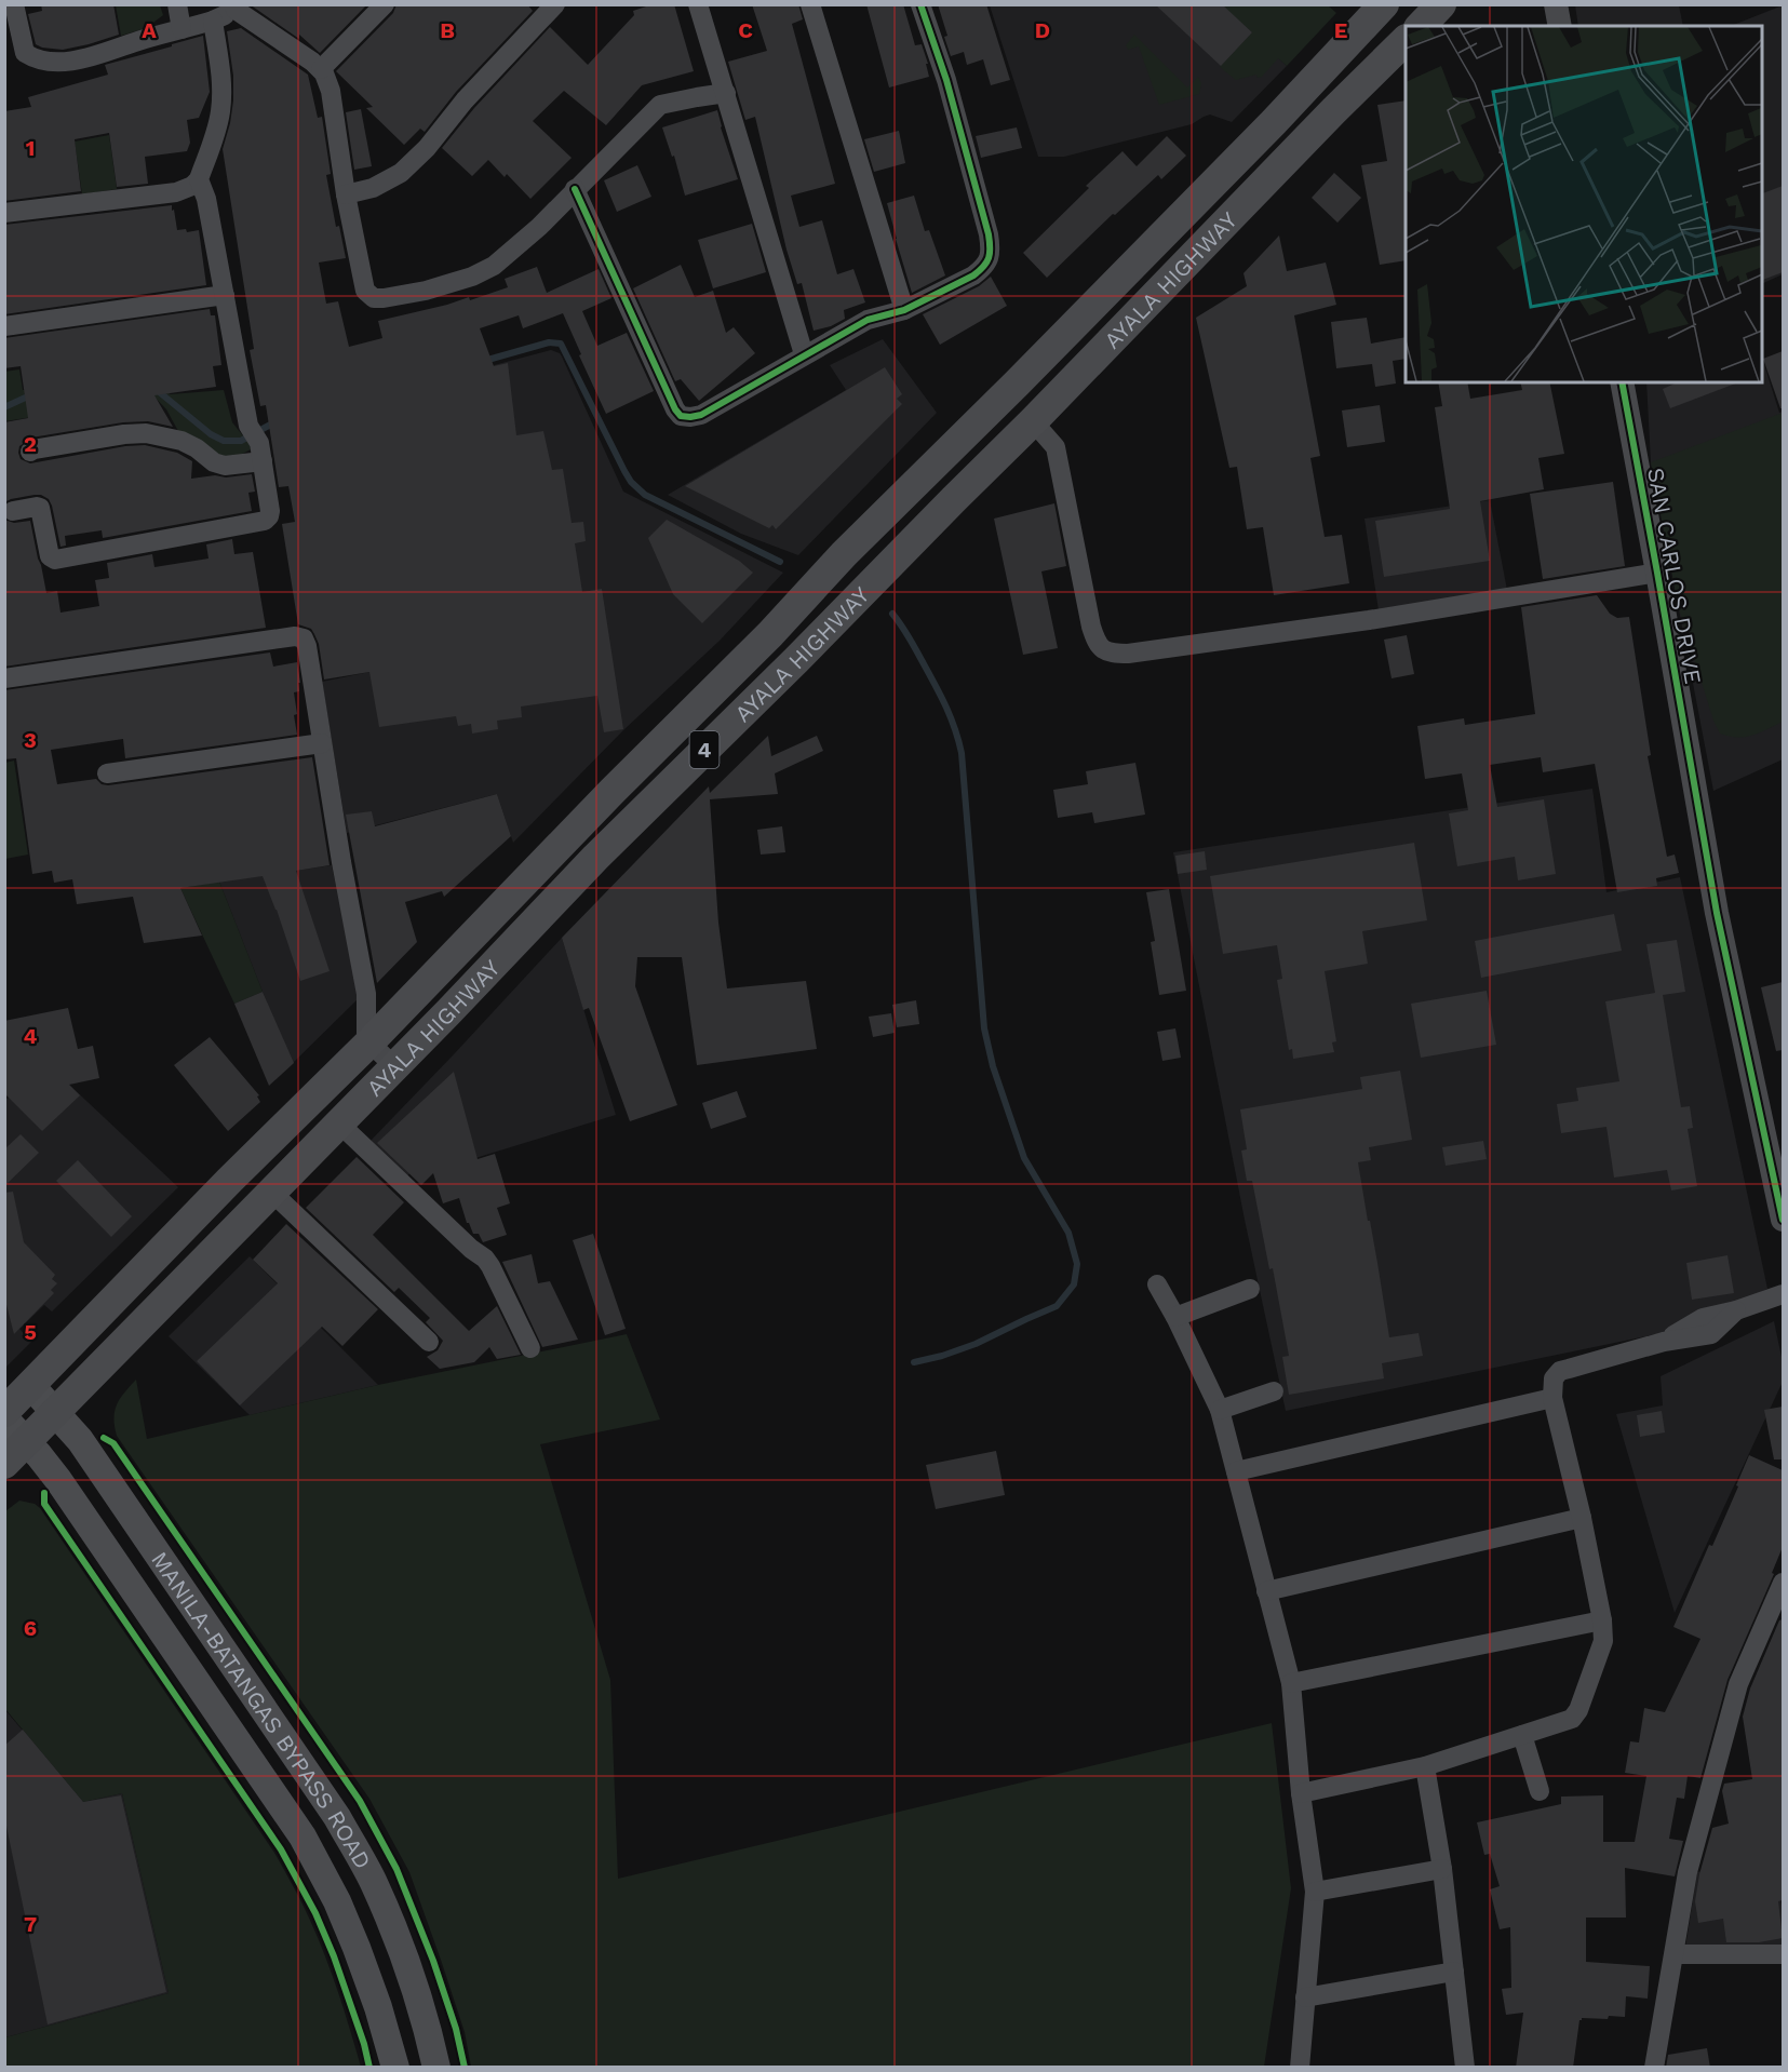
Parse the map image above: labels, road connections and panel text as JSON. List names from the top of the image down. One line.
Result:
{"streets":{"highway":["AYALA HIGHWAY","4"],"main road":["MANILA-BATANGAS BYPASS ROAD"],"street":["SAN CARLOS DRIVE"]},"crossings":[["AYALA HIGHWAY","MANILA-BATANGAS BYPASS ROAD"]],"grid":{"columns":["A","B","C","D","E"],"rows":["1","2","3","4","5","6","7"]}}
